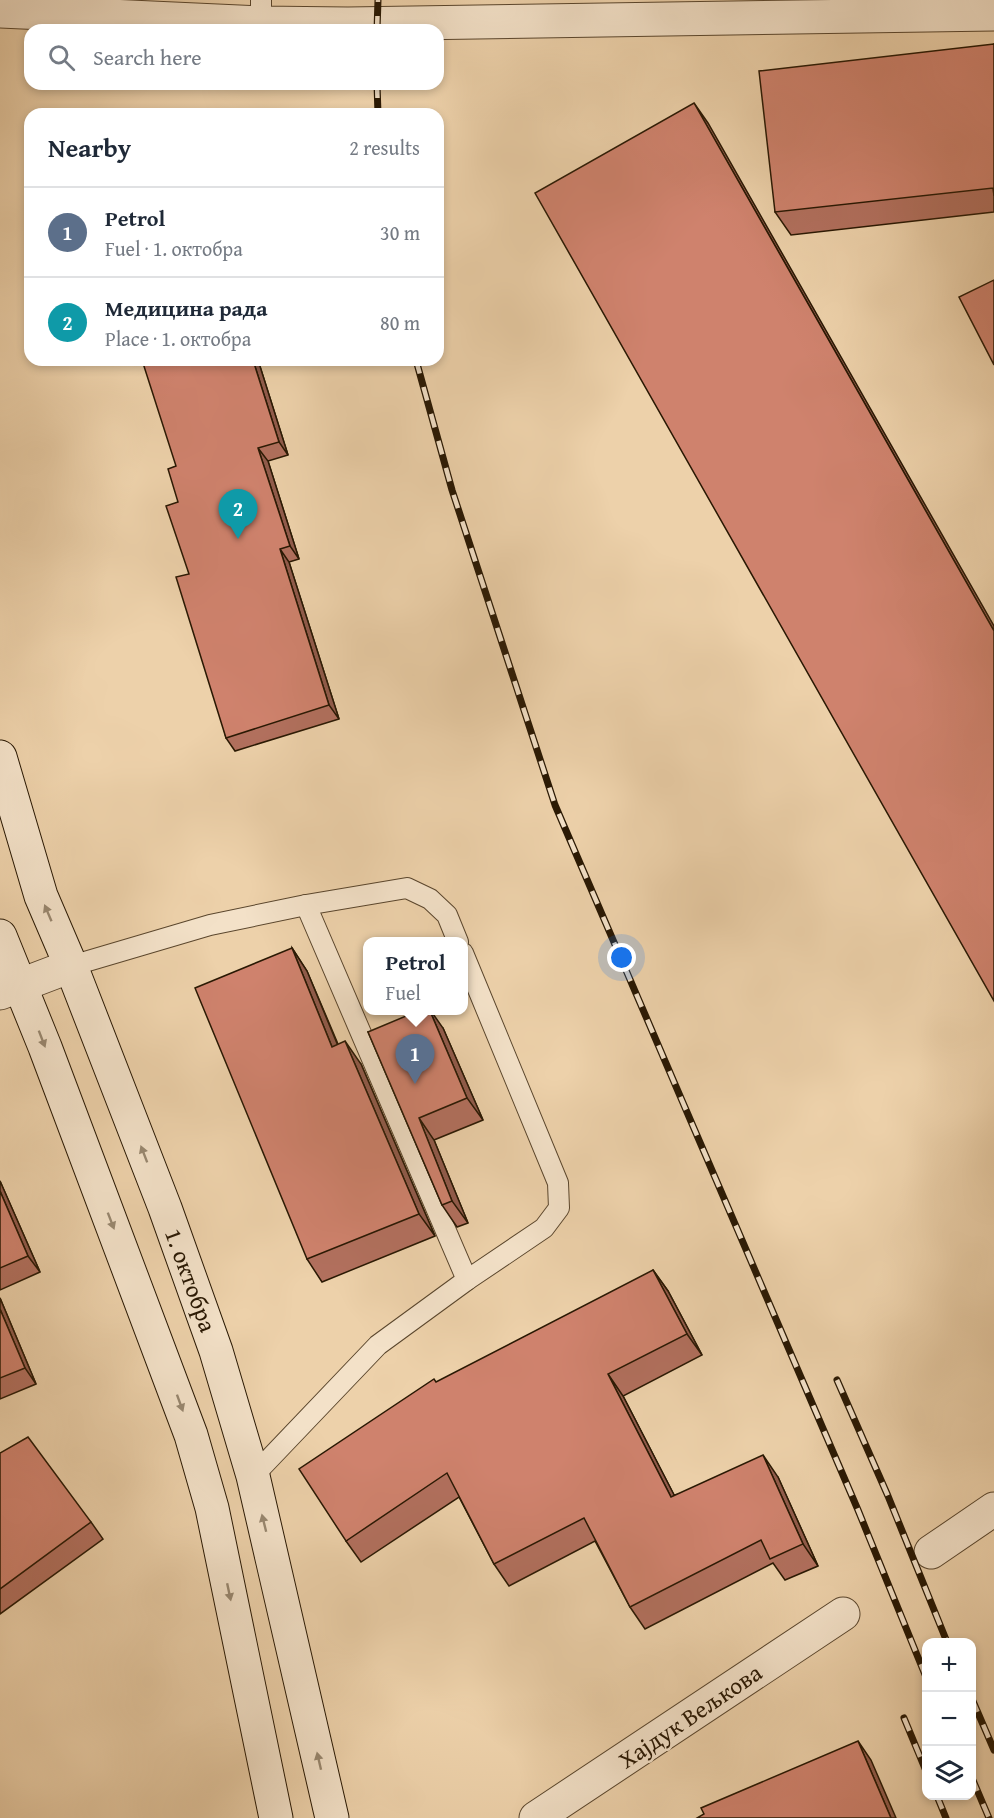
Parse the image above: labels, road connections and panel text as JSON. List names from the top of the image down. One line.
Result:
{"streets":{"main road":["1. октобра","Хајдук Вељкова"]},"page":{"search":"Search here","heading":["Nearby","2 results"],"list":[{"mark":"1","name":"Petrol","note":"Fuel · 1. октобра","value":"30 m"},{"mark":"2","name":"Медицина рада","note":"Place · 1. октобра","value":"80 m"}],"pins":["2","1"],"popup":["Petrol","Fuel"],"map_buttons":["+","−"]}}
